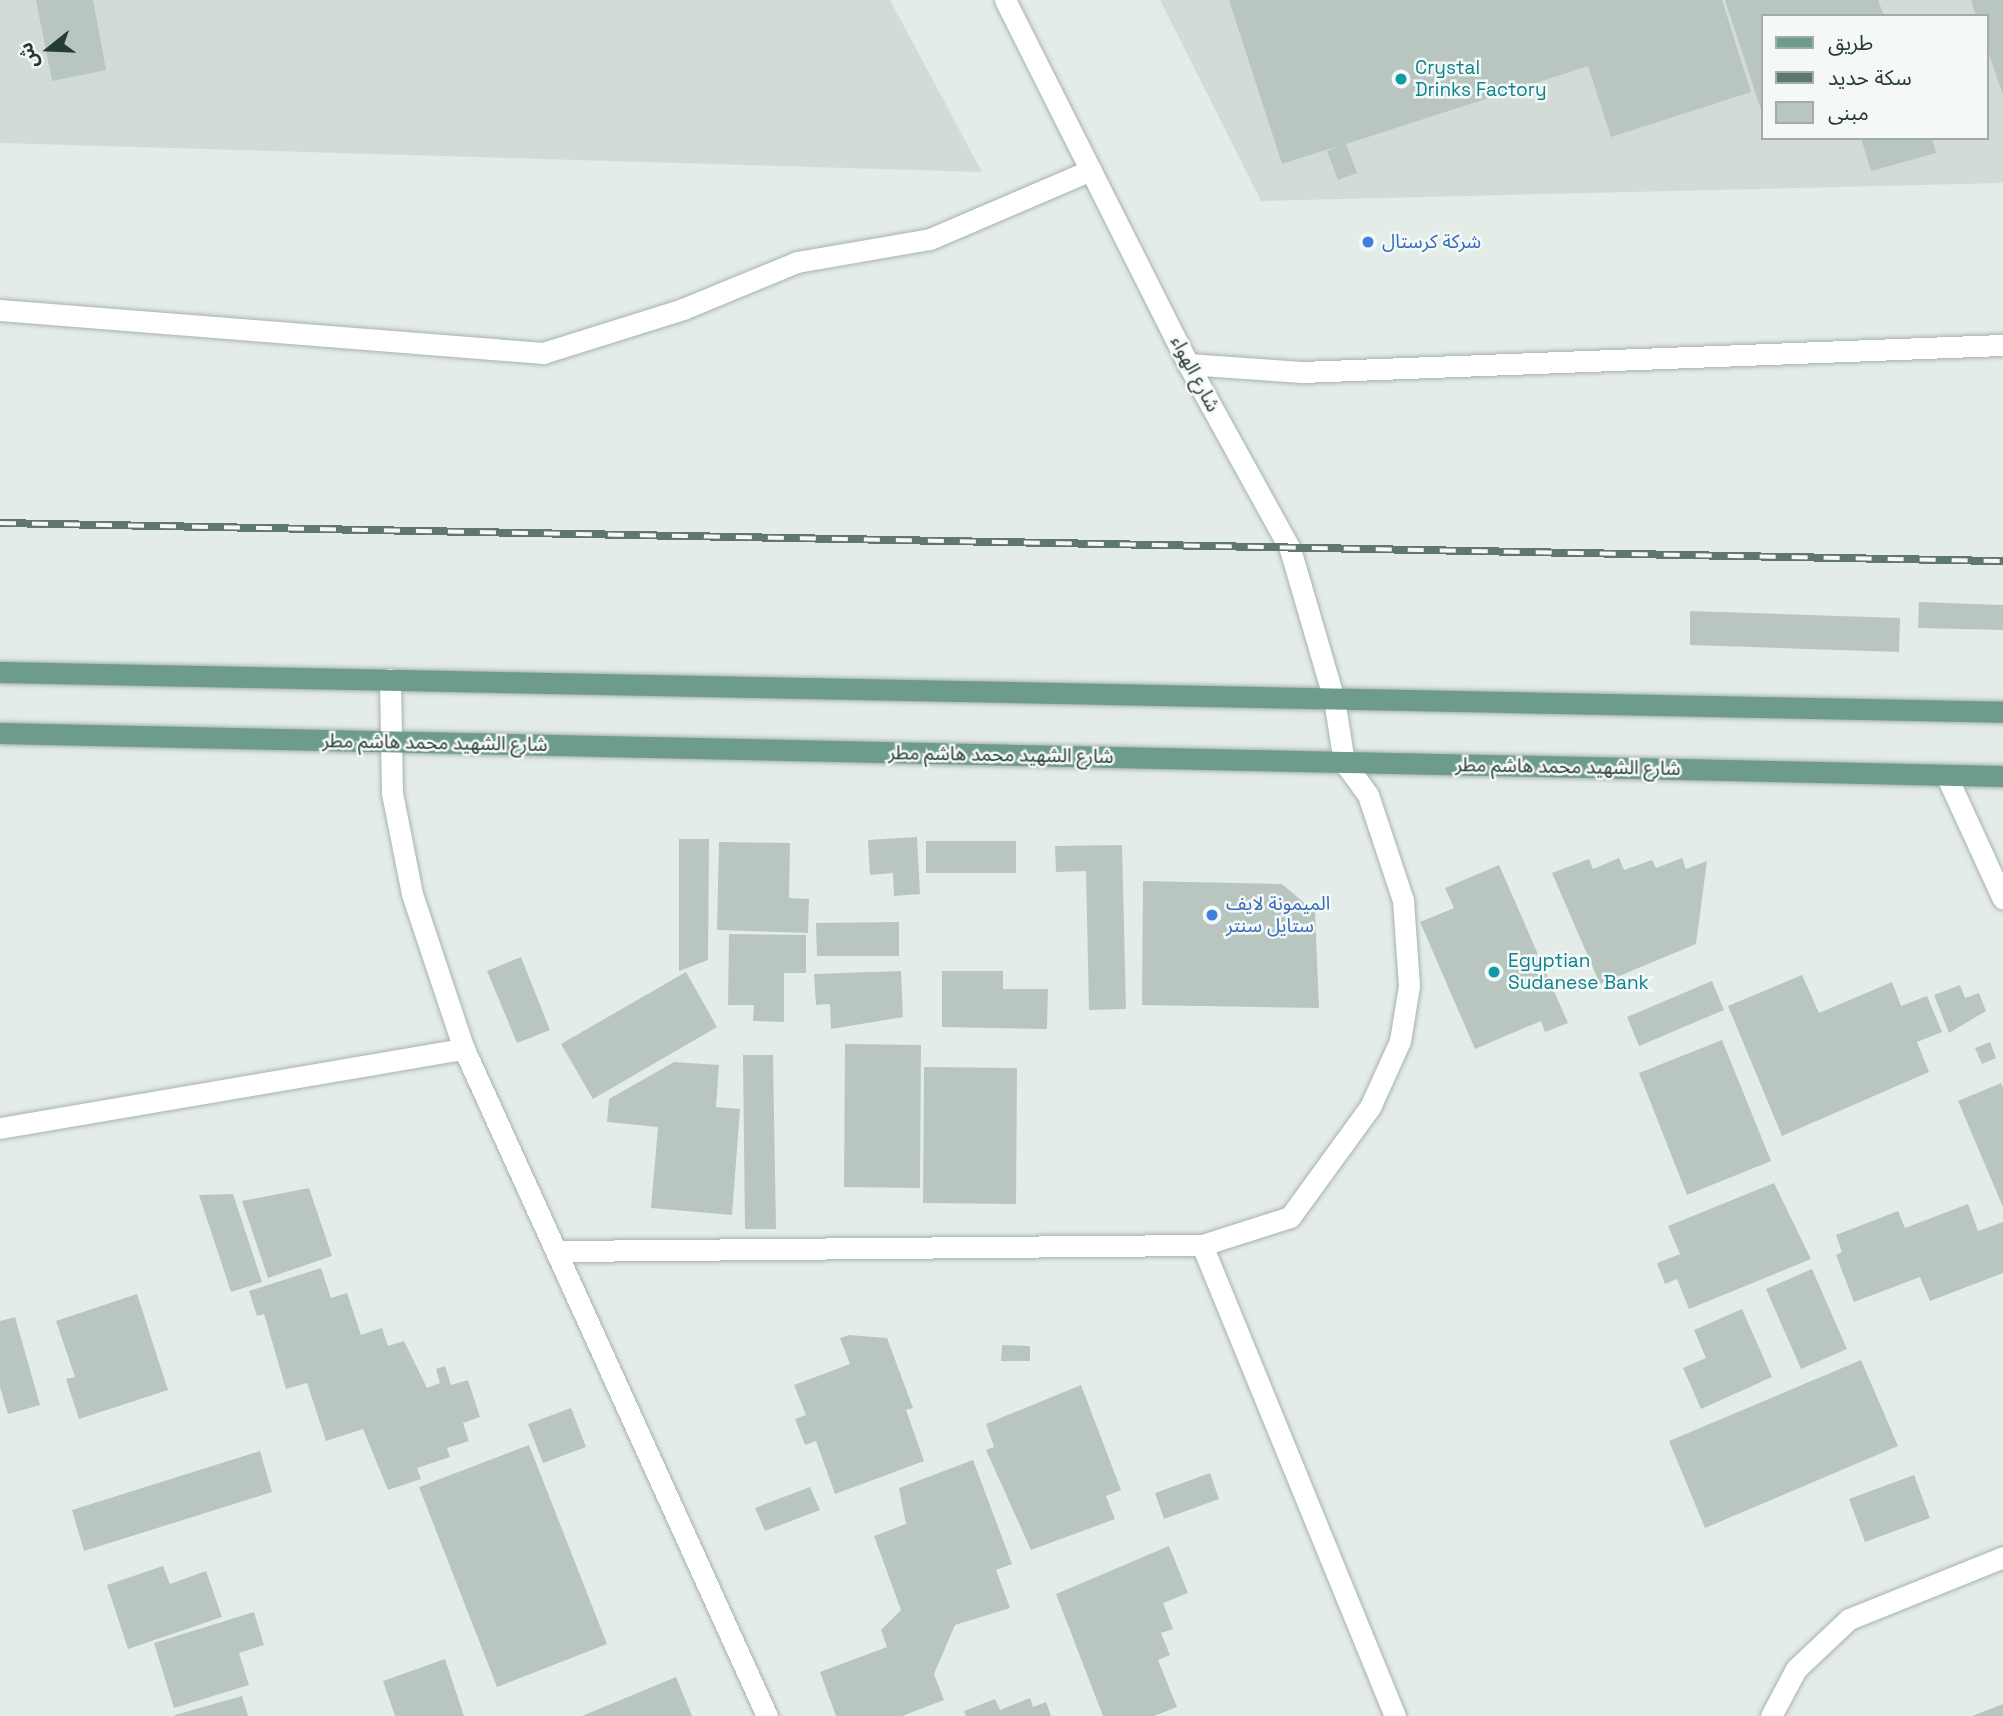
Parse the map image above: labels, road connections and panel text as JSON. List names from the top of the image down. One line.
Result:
{"streets":{"main road":["شارع الشهيد محمد هاشم مطر"],"street":["شارع الهواء"]},"crossings":[["شارع الهواء","شارع الشهيد محمد هاشم مطر"]],"places":["Crystal Drinks Factory","شركة كرستال","الميمونة لايف ستايل سنتر","Egyptian Sudanese Bank"],"legend":["طريق","سكة حديد","مبنى"],"north":"left"}
